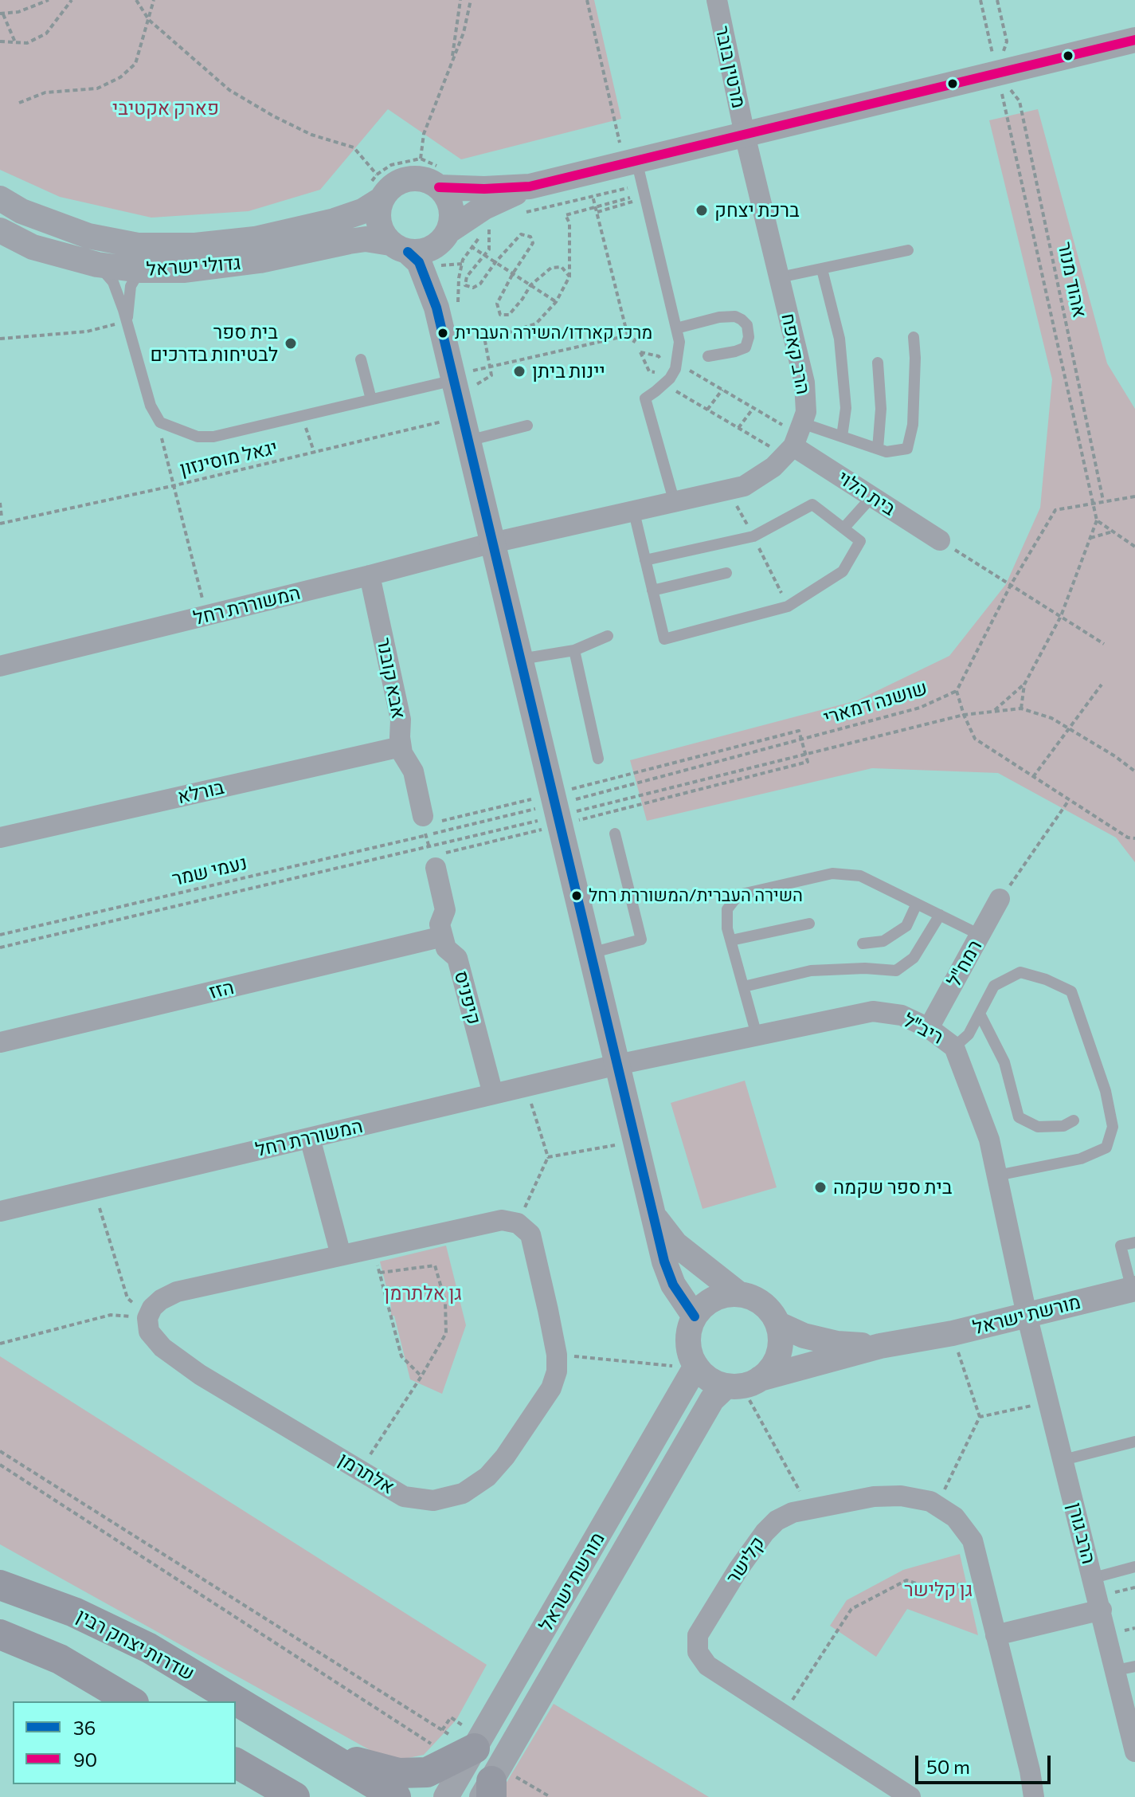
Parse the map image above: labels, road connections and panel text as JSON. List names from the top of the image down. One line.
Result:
{"streets":{"main road":["שדרות יצחק רבין"],"street":["מרטין בובר","גדולי ישראל","הרב קאפח","בית הלוי","המשוררת רחל","אבא קובנר","בורלא","רמח\"ל","הזז","קיפניס","ריב\"ל","מורשת ישראל","אלתרמן","הרב גורן","קלישר"],"path":["אהוד מנור","יגאל מוסינזון","שושנה דמארי","נעמי שמר"]},"crossings":[["מרטין בובר","הרב קאפח"],["הרב קאפח","בית הלוי"],["המשוררת רחל","אבא קובנר"],["המשוררת רחל","קיפניס"],["המשוררת רחל","ריב\"ל"],["אבא קובנר","בורלא"],["אבא קובנר","נעמי שמר"],["רמח\"ל","ריב\"ל"],["הזז","קיפניס"],["ריב\"ל","מורשת ישראל"],["ריב\"ל","הרב גורן"],["מורשת ישראל","הרב גורן"]],"parks":["פארק אקטיבי","גן אלתרמן","גן קלישר"],"places":["ברכת יצחק","מרכז קארדו/השירה העברית","בית ספר לבטיחות בדרכים","יינות ביתן","השירה העברית/המשוררת רחל","בית ספר שקמה"],"lines":["transit line 90","transit line 36"],"legend":["36","90"],"scale_bar":"50 m"}
